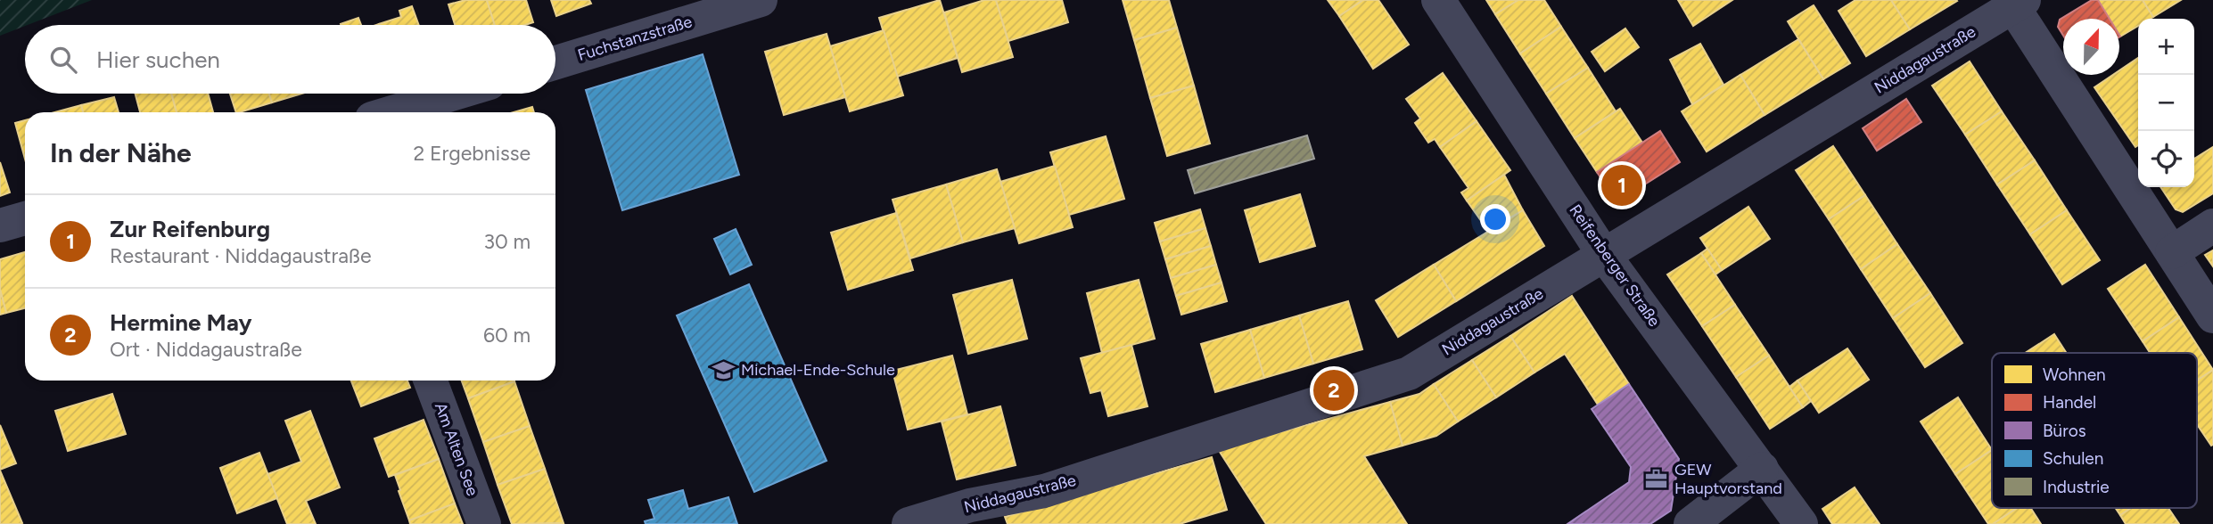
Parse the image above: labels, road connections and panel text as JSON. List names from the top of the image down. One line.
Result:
{"streets":{"street":["Fuchstanzstraße","Niddagaustraße","Reifenberger Straße","Am Alten See"]},"crossings":[["Niddagaustraße","Reifenberger Straße"]],"places":{"school or university":["Michael-Ende-Schule"],"office":["GEW Hauptvorstand"]},"legend":["Wohnen","Handel","Büros","Schulen","Industrie"],"north":"top","page":{"map_buttons":["+","−"],"search":"Hier suchen","heading":["In der Nähe","2 Ergebnisse"],"pins":["1","2"],"list":[{"mark":"1","name":"Zur Reifenburg","note":"Restaurant · Niddagaustraße","value":"30 m"},{"mark":"2","name":"Hermine May","note":"Ort · Niddagaustraße","value":"60 m"}]}}
